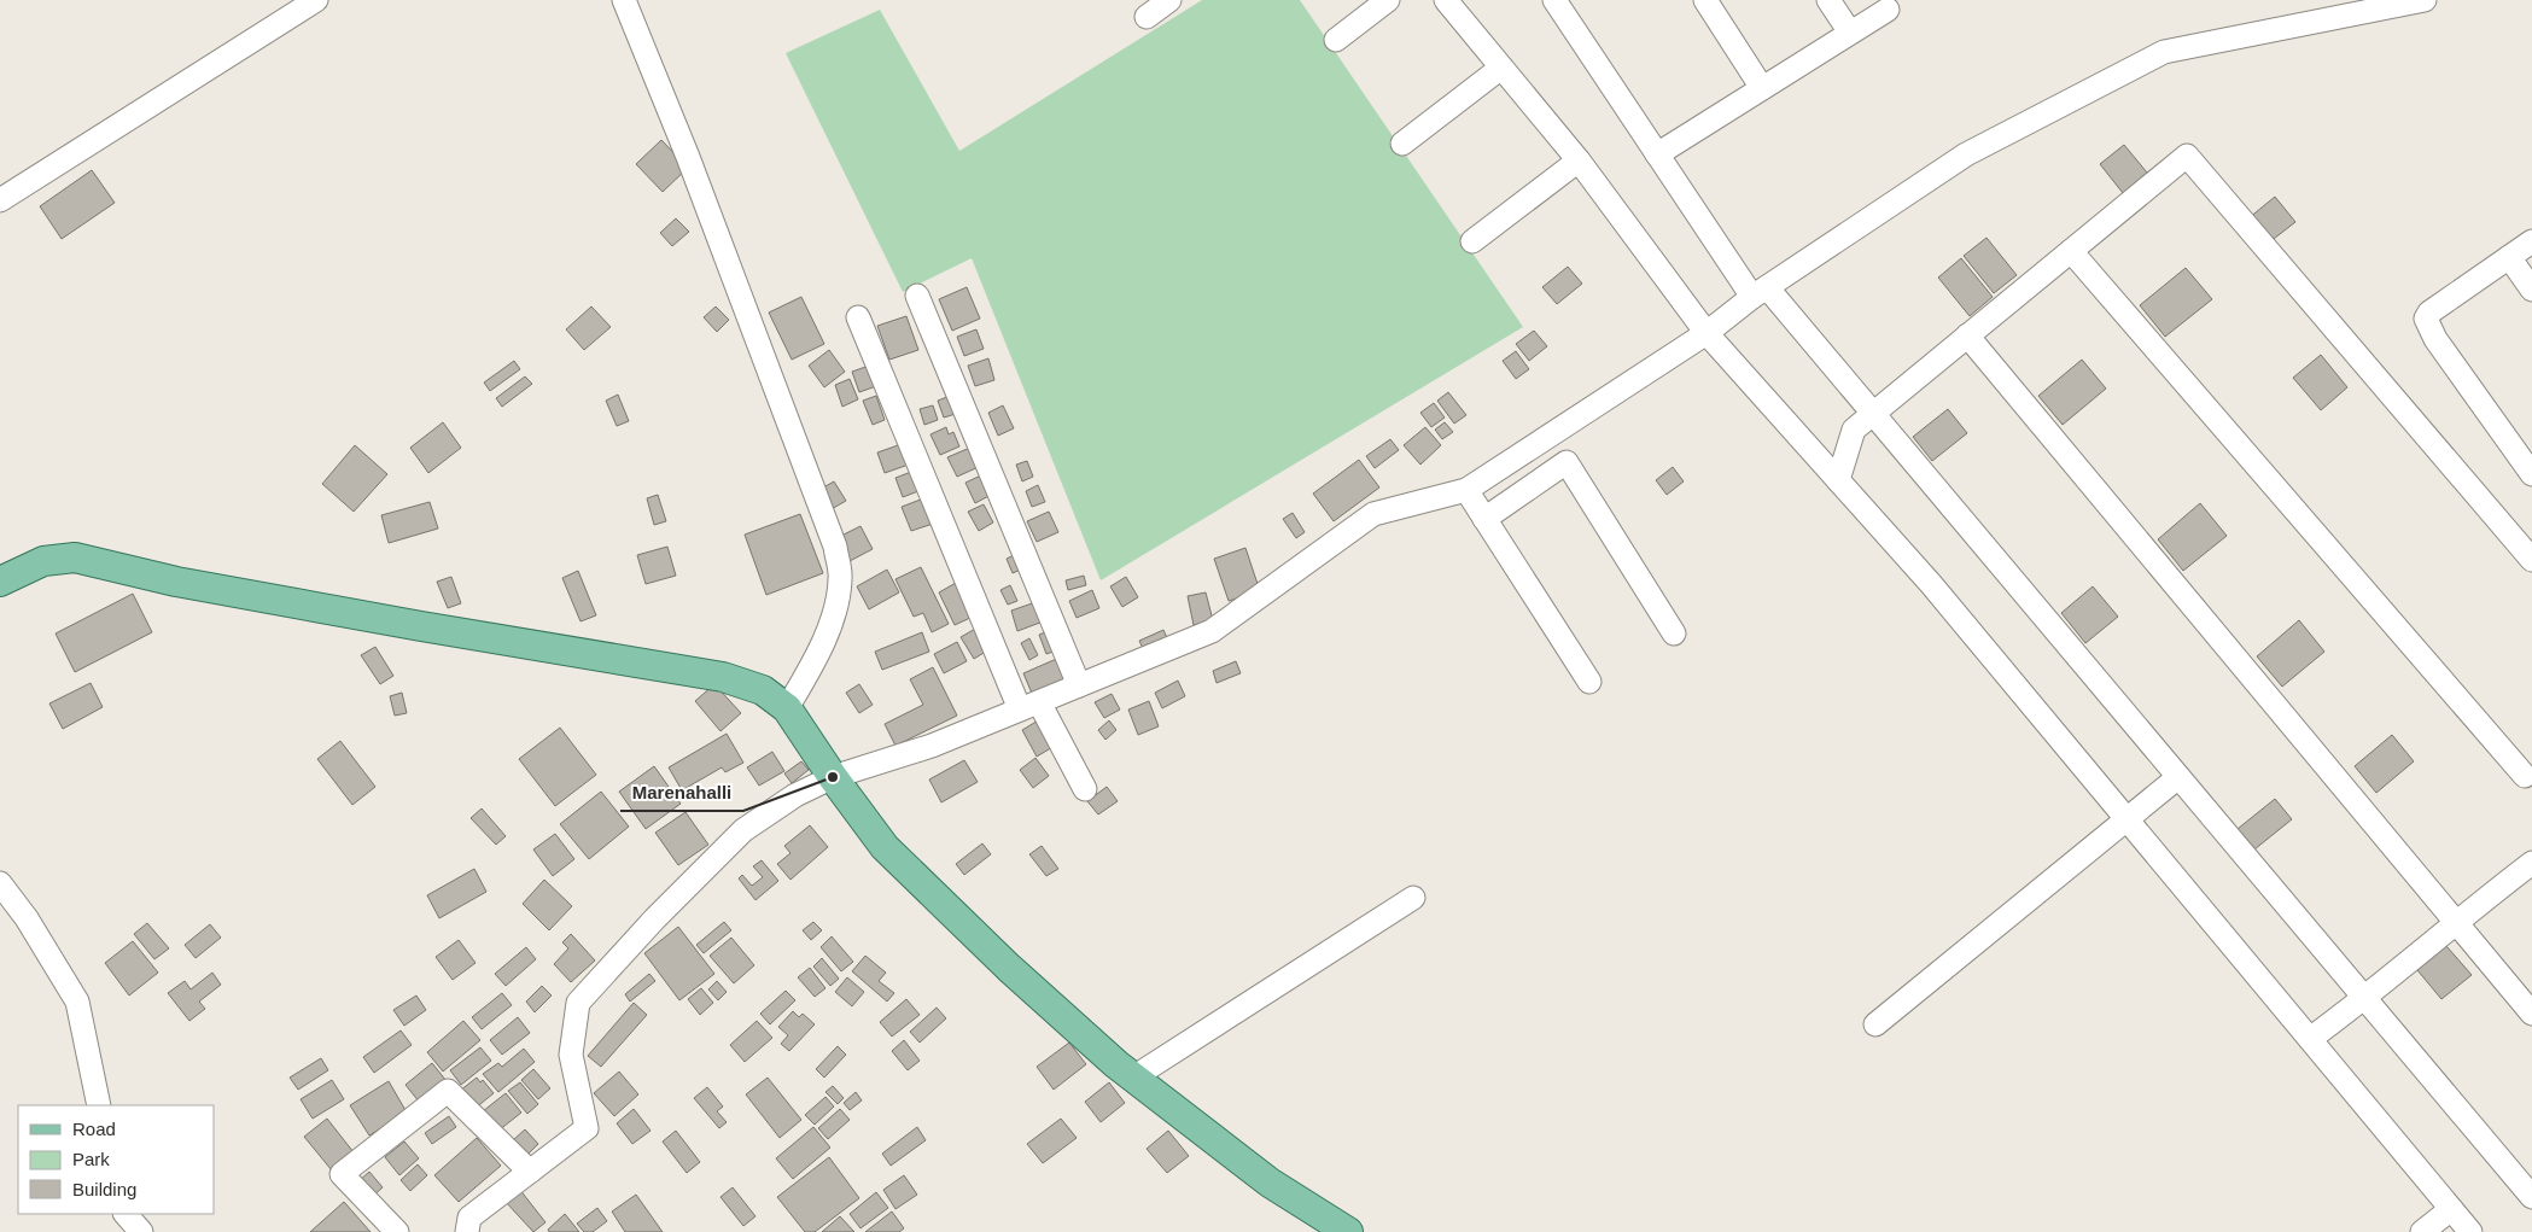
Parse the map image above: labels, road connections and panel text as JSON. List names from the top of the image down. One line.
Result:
{"places":["Marenahalli"],"legend":["Road","Park","Building"]}
